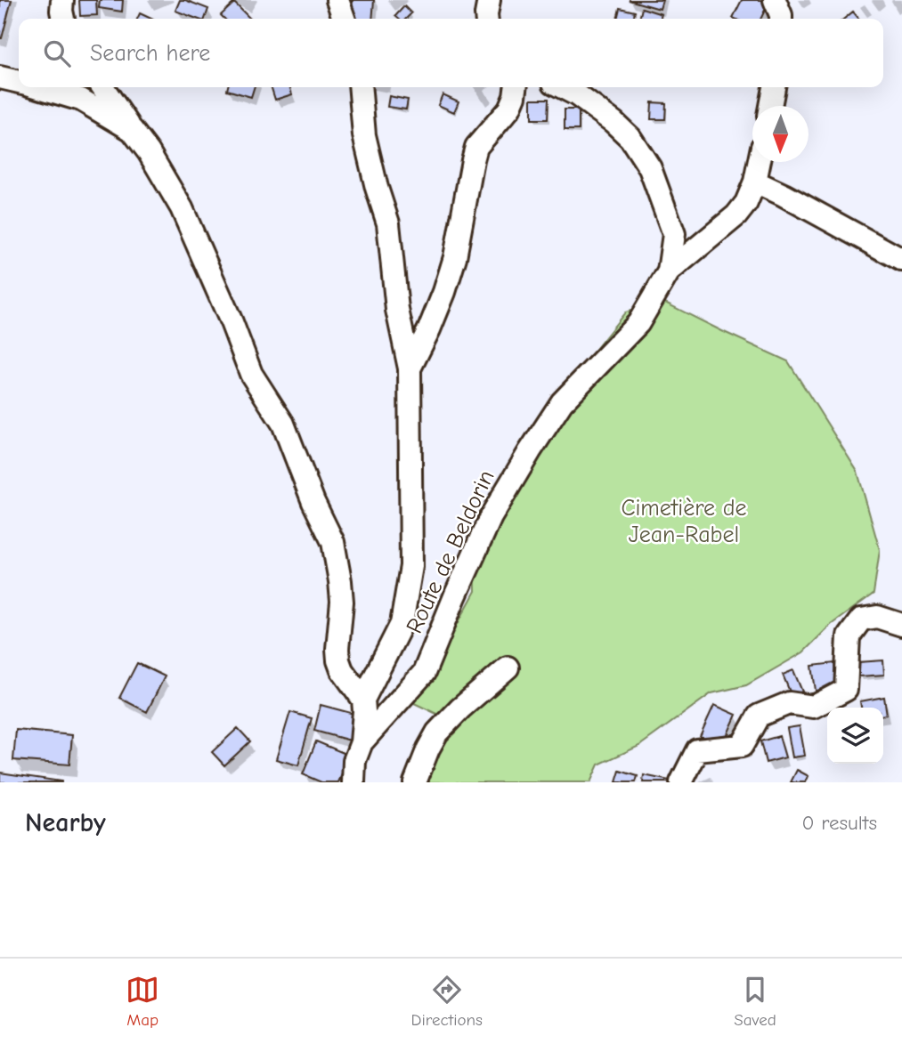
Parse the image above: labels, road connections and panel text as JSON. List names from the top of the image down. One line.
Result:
{"streets":{"street":["Route de Beldorin"]},"parks":["Cimetière de Jean-Rabel"],"north":"bottom","page":{"search":"Search here","heading":["Nearby","0 results"],"nav":["Map","Directions","Saved"]}}
